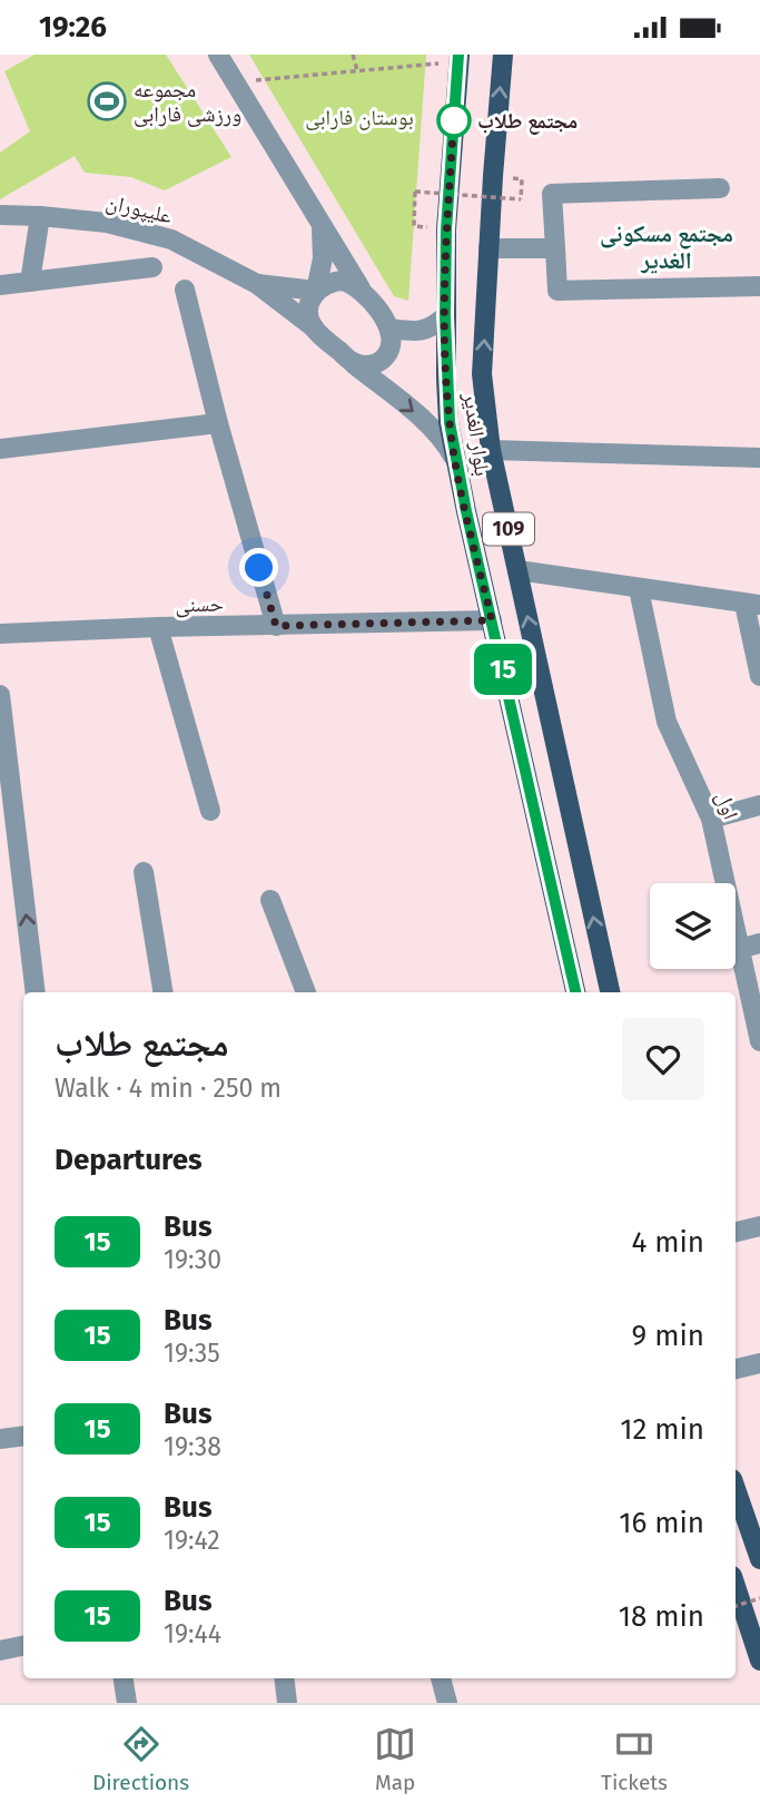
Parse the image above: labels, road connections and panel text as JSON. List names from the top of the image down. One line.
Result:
{"streets":{"main road":["بلوار الغدیر","109"],"street":["علیپوران","حسنی","اول"]},"crossings":[["بلوار الغدیر","حسنی"]],"districts":["مجتمع مسکونی الغدیر"],"parks":["بوستان فارابی"],"places":{"sports":["مجموعه ورزشی فارابی"],"other":["مجتمع طلاب"]},"lines":["bus line 15"],"page":{"status":"19:26","on_map":"15","heading":[["مجتمع طلاب","Walk · 4 min · 250 m"],"Departures"],"list":[{"mark":"15","name":"Bus","note":"19:30","value":"4 min"},{"mark":"15","name":"Bus","note":"19:35","value":"9 min"},{"mark":"15","name":"Bus","note":"19:38","value":"12 min"},{"mark":"15","name":"Bus","note":"19:42","value":"16 min"},{"mark":"15","name":"Bus","note":"19:44","value":"18 min"}],"tabs":["Directions","Map","Tickets"]}}
